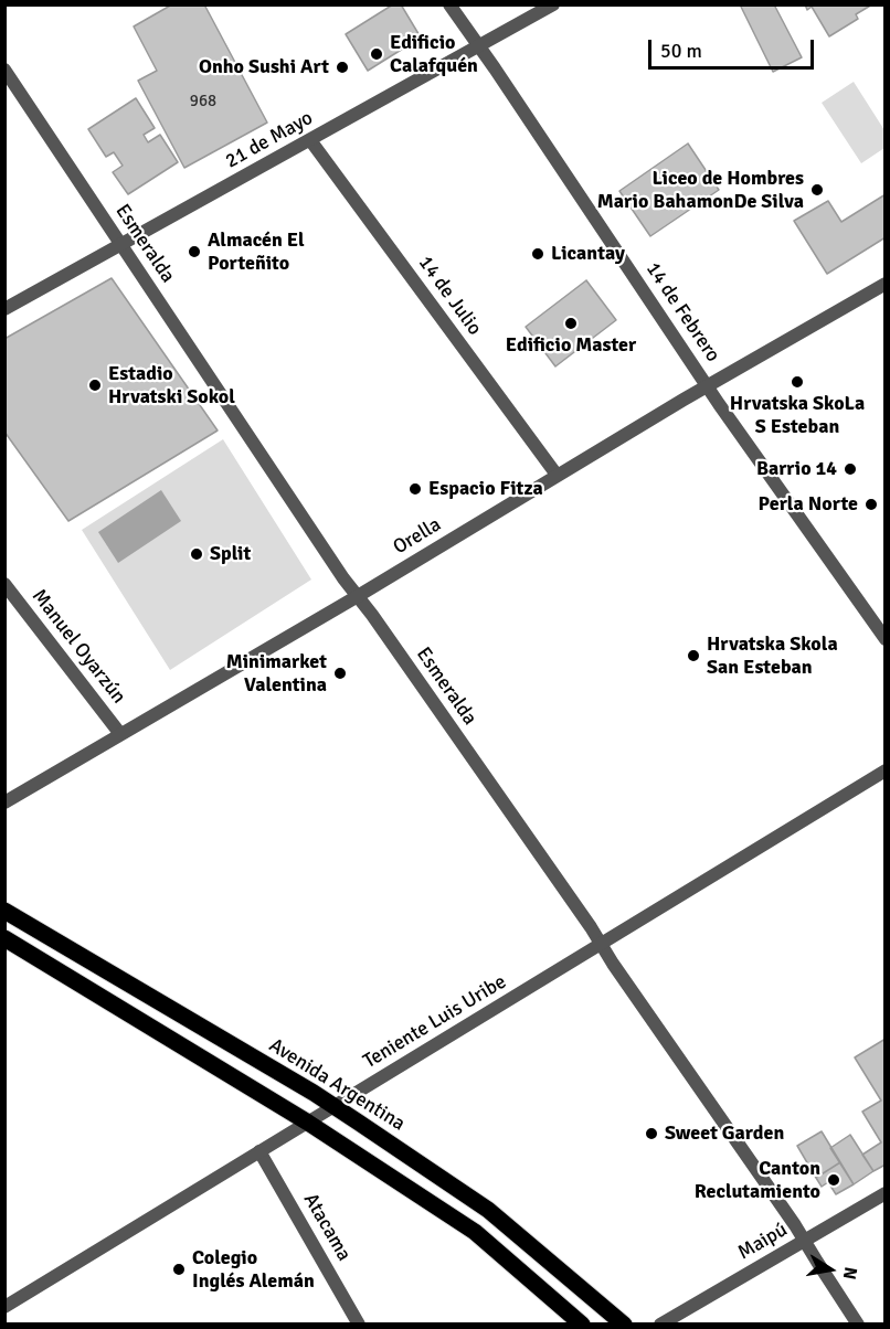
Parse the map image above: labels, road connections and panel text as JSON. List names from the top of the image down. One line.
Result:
{"streets":{"main road":["Avenida Argentina"],"street":["21 de Mayo","Esmeralda","14 de Julio","14 de Febrero","Orella","Manuel Oyarzún","Teniente Luis Uribe","Atacama","Maipú"]},"crossings":[["21 de Mayo","Esmeralda"],["21 de Mayo","14 de Julio"],["21 de Mayo","14 de Febrero"],["Esmeralda","Orella"],["Esmeralda","Teniente Luis Uribe"],["Esmeralda","Maipú"],["14 de Julio","Orella"],["14 de Febrero","Orella"],["Orella","Manuel Oyarzún"],["Teniente Luis Uribe","Avenida Argentina"],["Teniente Luis Uribe","Atacama"]],"places":["Edificio Calafquén","Onho Sushi Art","Liceo de Hombres Mario BahamonDe Silva","Almacén El Porteñito","Licantay","Edificio Master","Hrvatska SkoLa S Esteban","Estadio Hrvatski Sokol","Barrio 14","Espacio Fitza","Perla Norte","Split","Hrvatska Skola San Esteban","Minimarket Valentina","Sweet Garden","Canton Reclutamiento","Colegio Inglés Alemán"],"house_numbers":["968"],"scale_bar":"50 m","north":"right"}
